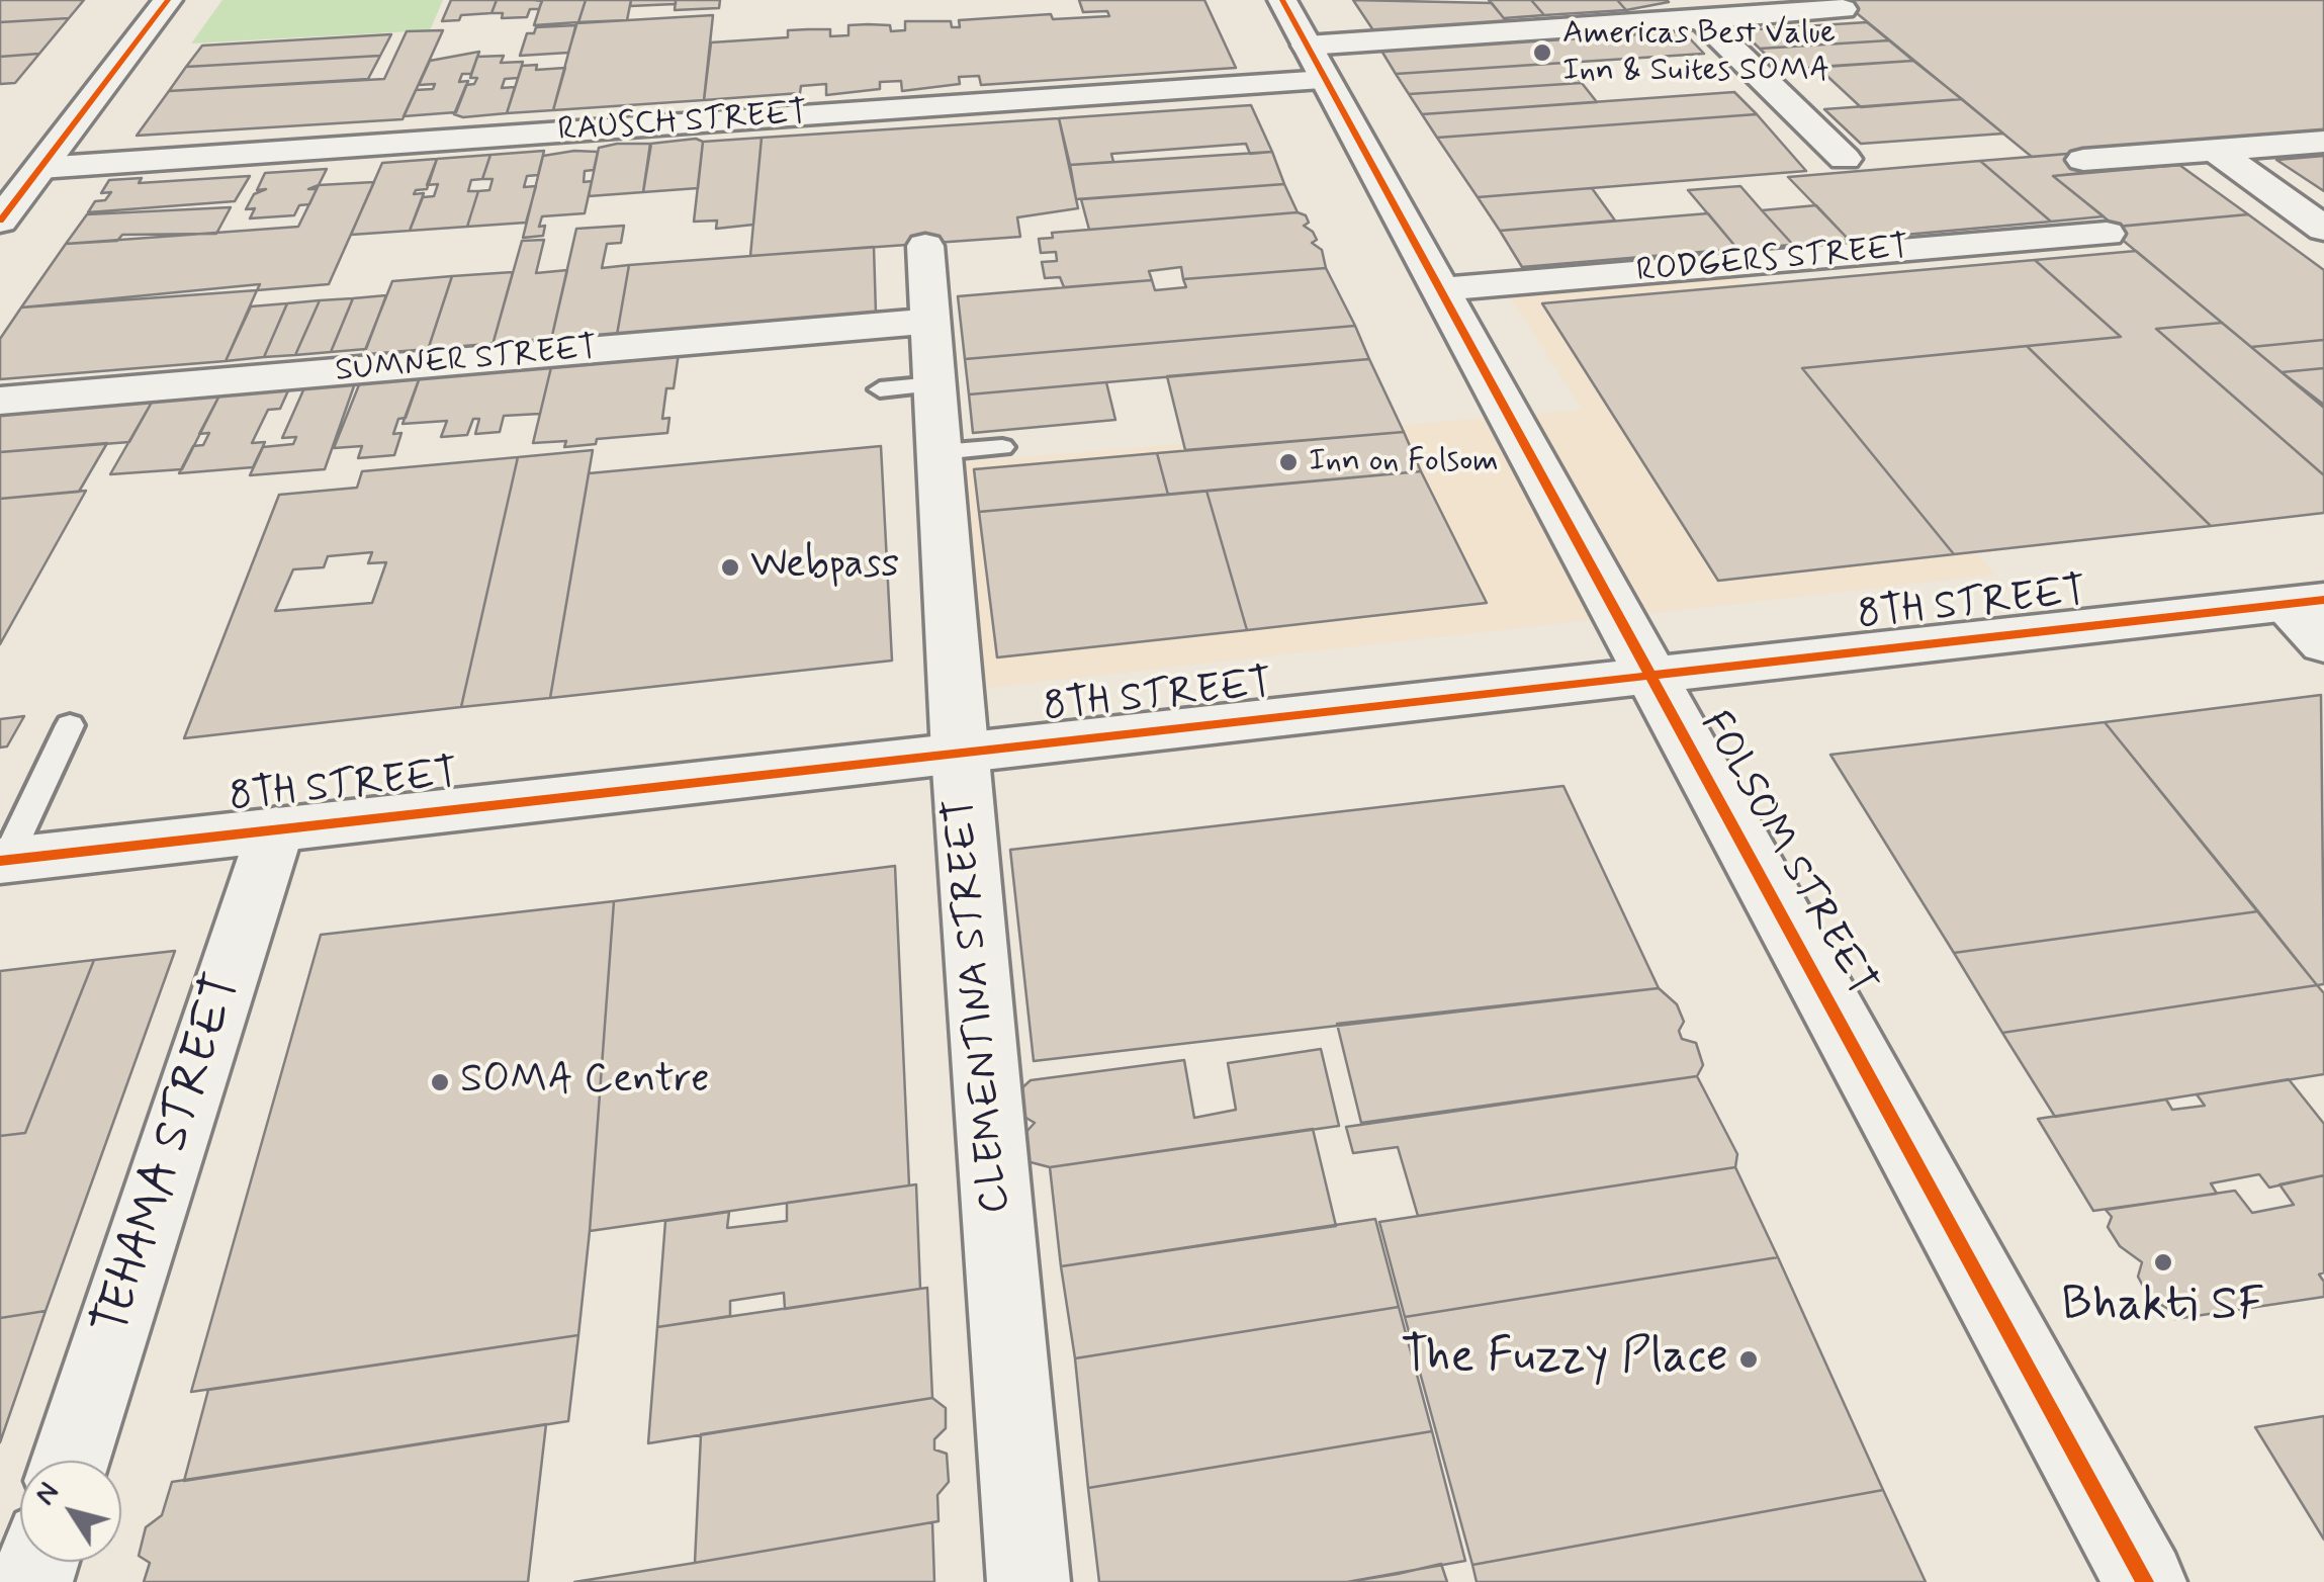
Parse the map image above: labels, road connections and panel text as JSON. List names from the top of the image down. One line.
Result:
{"streets":{"street":["RAUSCH STREET","RODGERS STREET","SUMNER STREET","8TH STREET","FOLSOM STREET","CLEMENTINA STREET","TEHAMA STREET"]},"crossings":[["RAUSCH STREET","FOLSOM STREET"],["RODGERS STREET","FOLSOM STREET"],["SUMNER STREET","CLEMENTINA STREET"],["8TH STREET","FOLSOM STREET"],["8TH STREET","CLEMENTINA STREET"],["8TH STREET","TEHAMA STREET"]],"places":["Americas Best Value Inn & Suites SOMA","Inn on Folsom","Webpass","SOMA Centre","Bhakti SF","The Fuzzy Place"],"north":"top left"}
